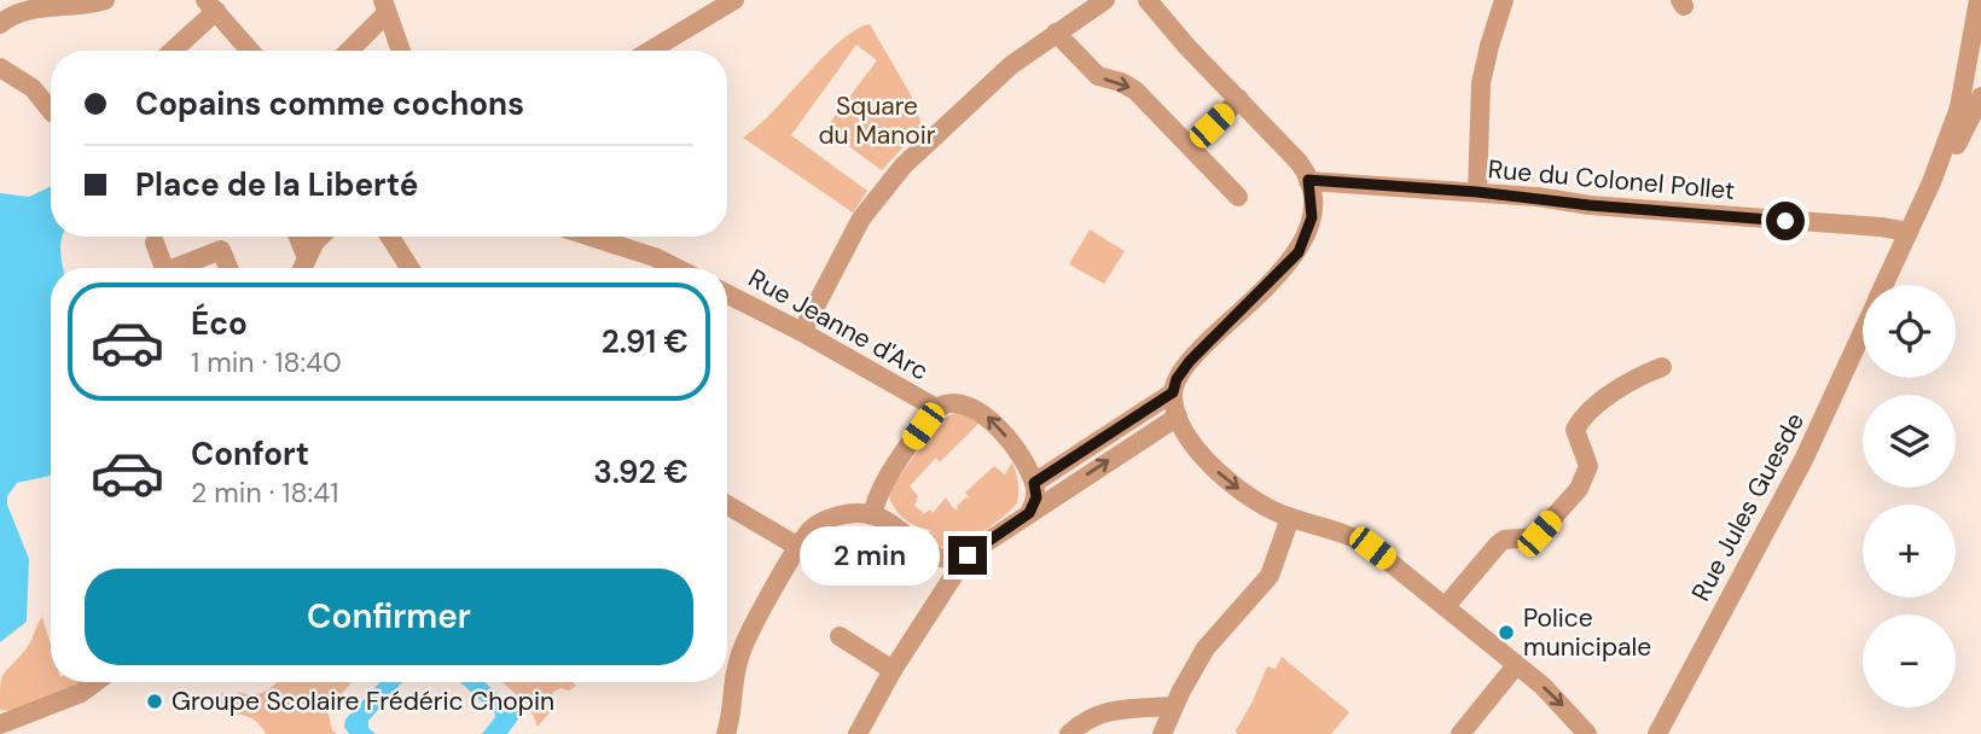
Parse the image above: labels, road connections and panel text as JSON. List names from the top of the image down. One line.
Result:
{"streets":{"street":["Rue du Colonel Pollet","Rue Jeanne d'Arc","Rue Jules Guesde"]},"crossings":[["Rue du Colonel Pollet","Rue Jules Guesde"]],"parks":["Square du Manoir"],"places":["Police municipale","Groupe Scolaire Frédéric Chopin"],"page":{"banner":["Copains comme cochons","Place de la Liberté"],"list":[{"name":"Éco","note":"1 min · 18:40","value":"2.91 €"},{"name":"Confort","note":"2 min · 18:41","value":"3.92 €"}],"map_buttons":["+","−"],"bubble":"2 min","buttons":"Confirmer"}}
